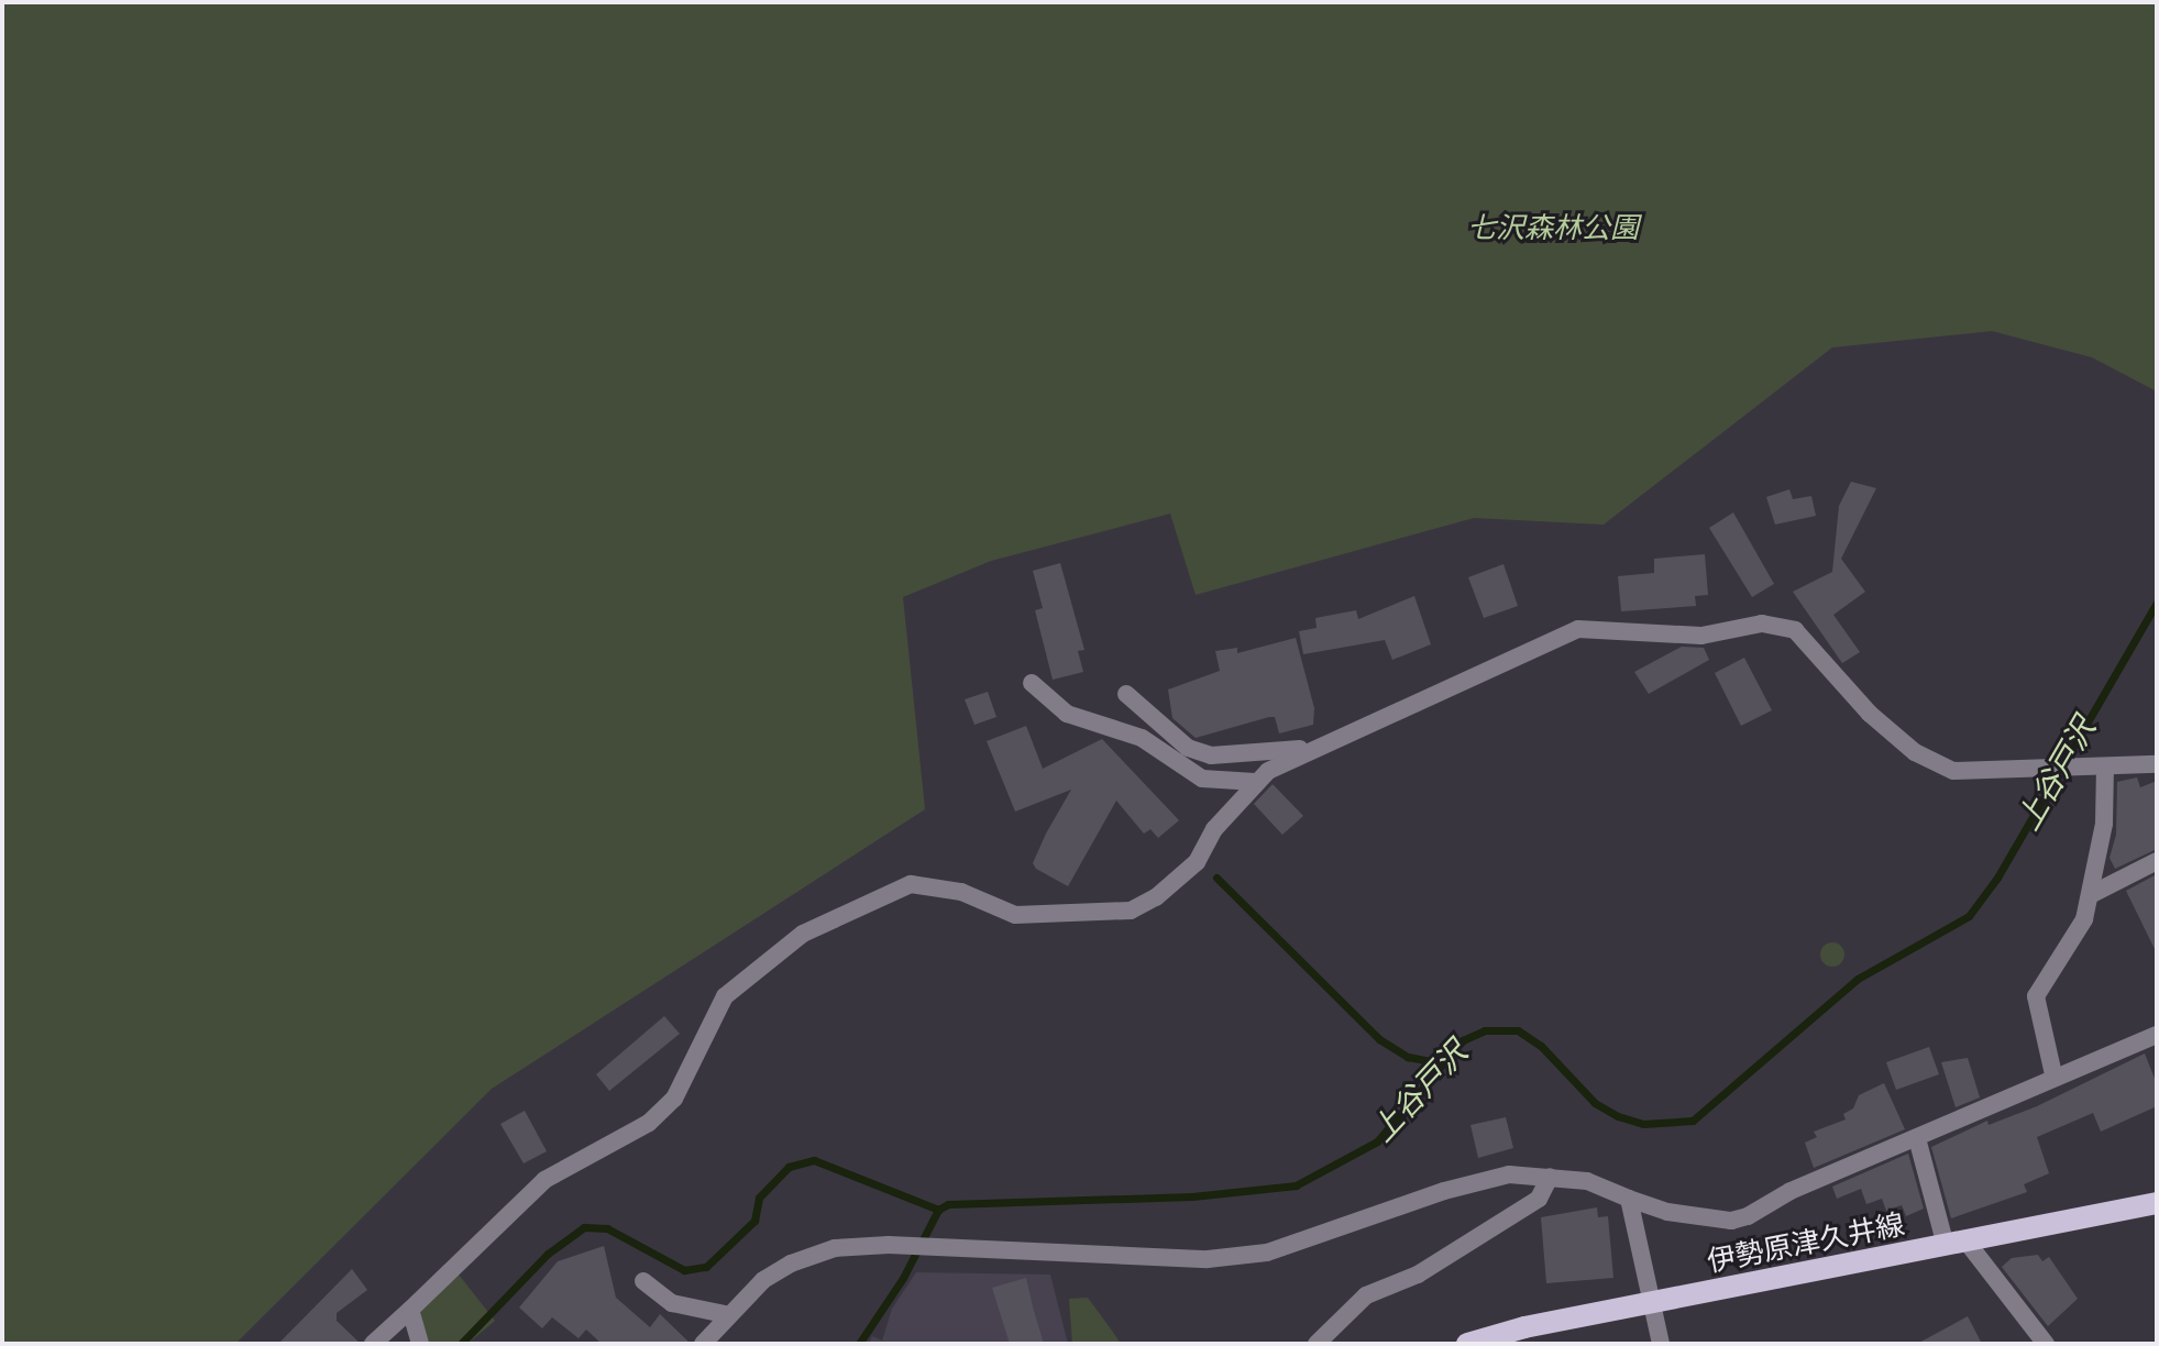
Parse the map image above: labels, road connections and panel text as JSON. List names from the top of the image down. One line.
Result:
{"streets":{"main road":["伊勢原津久井線"]},"water":["上谷戸沢"],"parks":["七沢森林公園"]}
